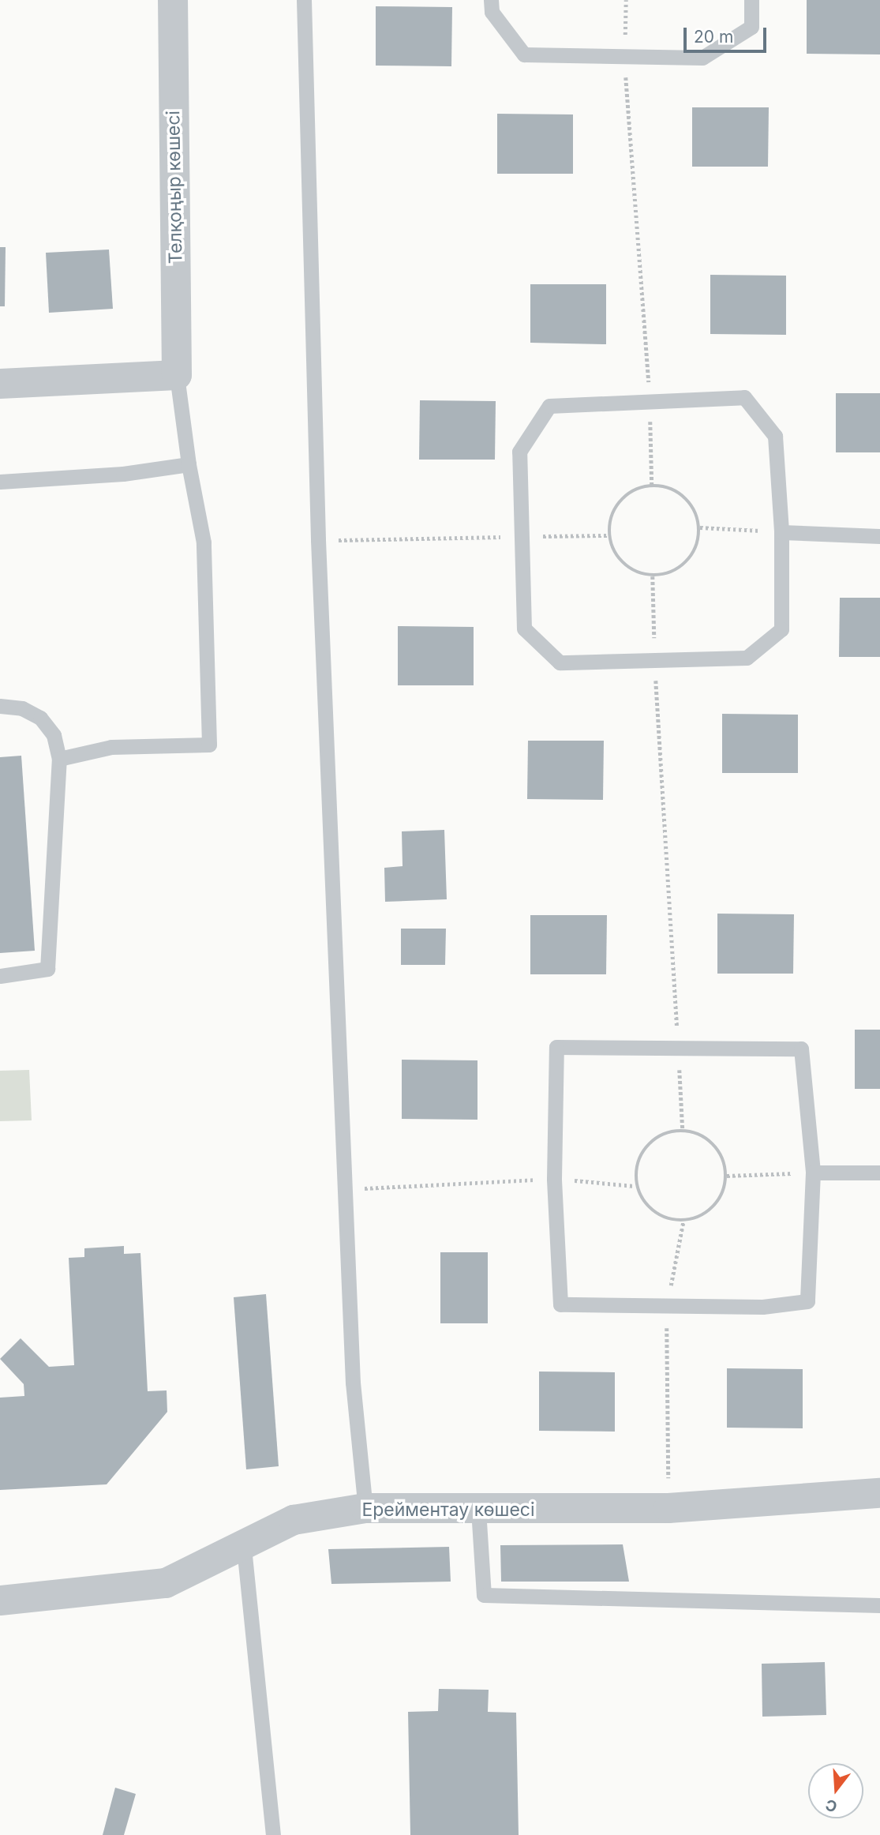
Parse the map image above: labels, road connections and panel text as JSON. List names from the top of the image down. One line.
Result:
{"streets":{"street":["Телқоңыр көшесі","Ерейментау көшесі"]},"scale_bar":"20 m","north":"bottom"}
